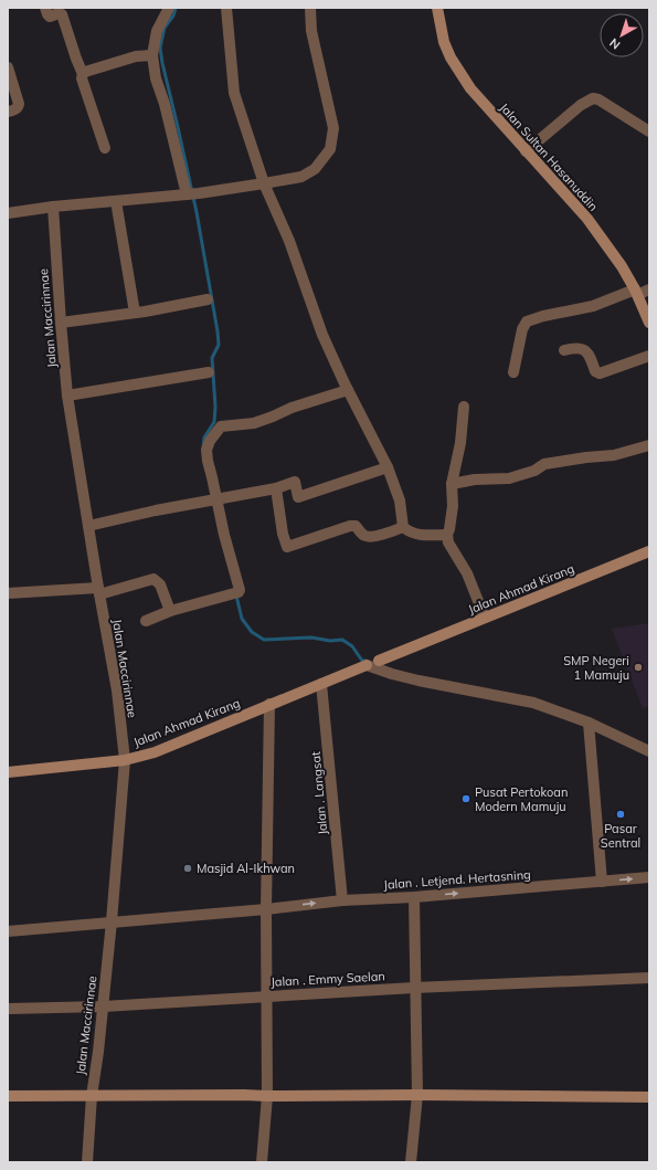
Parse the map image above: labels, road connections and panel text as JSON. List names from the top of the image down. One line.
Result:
{"streets":{"main road":["Jalan Sultan Hasanuddin","Jalan Ahmad Kirang"],"street":["Jalan Maccirinnae","Jalan . Langsat","Jalan . Letjend. Hertasning","Jalan . Emmy Saelan"]},"crossings":[["Jalan Maccirinnae","Jalan Ahmad Kirang"],["Jalan Maccirinnae","Jalan . Letjend. Hertasning"],["Jalan Maccirinnae","Jalan . Emmy Saelan"],["Jalan Ahmad Kirang","Jalan . Langsat"],["Jalan . Langsat","Jalan . Letjend. Hertasning"]],"one_way":["Jalan . Letjend. Hertasning"],"places":["SMP Negeri 1 Mamuju","Pusat Pertokoan Modern Mamuju","Pasar Sentral","Masjid Al-Ikhwan"],"north":"bottom left"}
